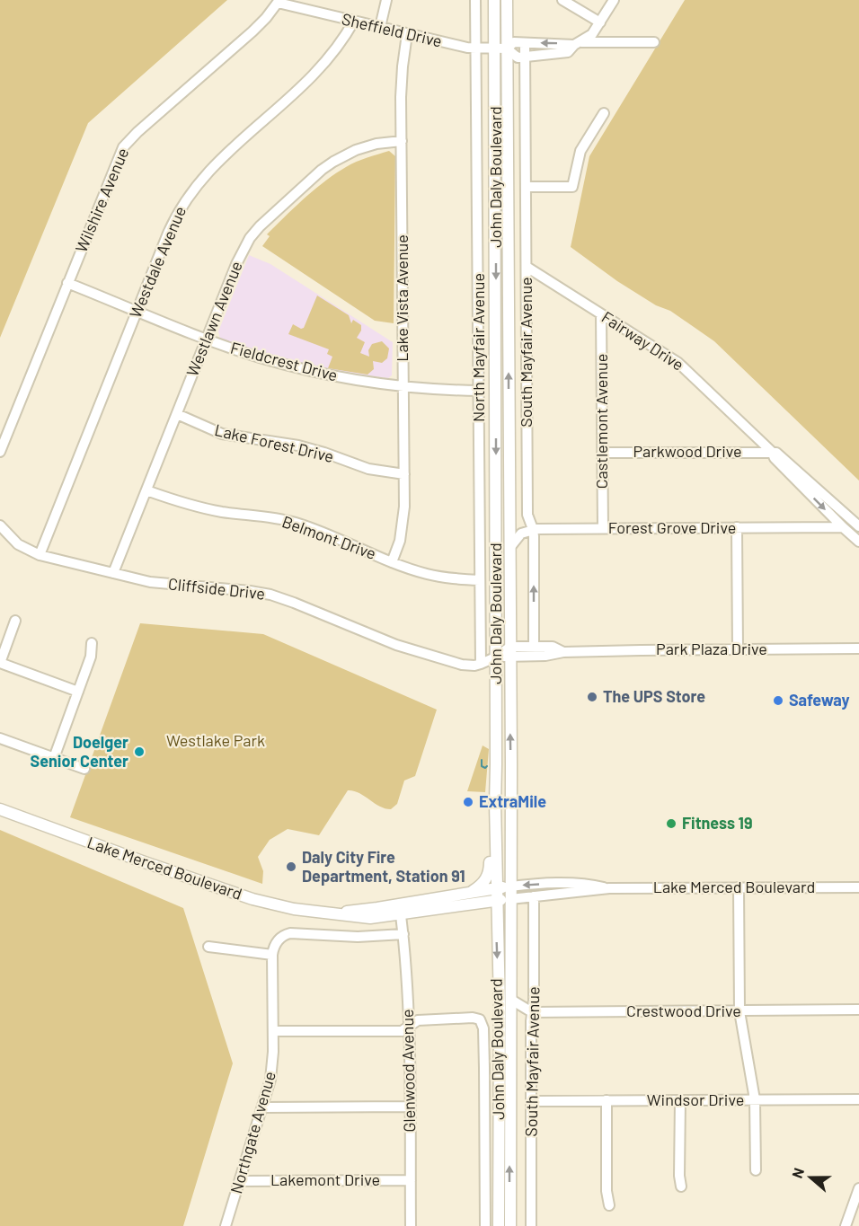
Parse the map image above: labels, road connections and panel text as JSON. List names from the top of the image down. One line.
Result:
{"streets":{"main road":["John Daly Boulevard","Lake Merced Boulevard"],"street":["Sheffield Drive","Wilshire Avenue","Westdale Avenue","Lake Vista Avenue","Westlawn Avenue","Fairway Drive","North Mayfair Avenue","South Mayfair Avenue","Fieldcrest Drive","Castlemont Avenue","Lake Forest Drive","Parkwood Drive","Forest Grove Drive","Belmont Drive","Cliffside Drive","Park Plaza Drive","Crestwood Drive","Glenwood Avenue","Windsor Drive","Northgate Avenue","Lakemont Drive"]},"crossings":[["Sheffield Drive","John Daly Boulevard"],["Sheffield Drive","Wilshire Avenue"],["Sheffield Drive","Westdale Avenue"],["Sheffield Drive","Lake Vista Avenue"],["Sheffield Drive","North Mayfair Avenue"],["John Daly Boulevard","Cliffside Drive"],["John Daly Boulevard","Park Plaza Drive"],["John Daly Boulevard","Lake Merced Boulevard"],["Wilshire Avenue","Fieldcrest Drive"],["Westdale Avenue","Fieldcrest Drive"],["Westdale Avenue","Cliffside Drive"],["Lake Vista Avenue","Westlawn Avenue"],["Lake Vista Avenue","Fieldcrest Drive"],["Lake Vista Avenue","Lake Forest Drive"],["Lake Vista Avenue","Belmont Drive"],["Westlawn Avenue","Fieldcrest Drive"],["Westlawn Avenue","Lake Forest Drive"],["Westlawn Avenue","Belmont Drive"],["Westlawn Avenue","Cliffside Drive"],["Fairway Drive","South Mayfair Avenue"],["Fairway Drive","Castlemont Avenue"],["Fairway Drive","Parkwood Drive"],["Fairway Drive","Forest Grove Drive"],["North Mayfair Avenue","Fieldcrest Drive"],["North Mayfair Avenue","Belmont Drive"],["North Mayfair Avenue","Cliffside Drive"],["South Mayfair Avenue","Forest Grove Drive"],["South Mayfair Avenue","Park Plaza Drive"],["South Mayfair Avenue","Lake Merced Boulevard"],["South Mayfair Avenue","Crestwood Drive"],["South Mayfair Avenue","Windsor Drive"],["Castlemont Avenue","Parkwood Drive"],["Castlemont Avenue","Forest Grove Drive"],["Cliffside Drive","Park Plaza Drive"],["Lake Merced Boulevard","Glenwood Avenue"],["Glenwood Avenue","Lakemont Drive"],["Northgate Avenue","Lakemont Drive"]],"parks":["Westlake Park"],"places":["The UPS Store","Safeway","Doelger Senior Center","ExtraMile","Fitness 19","Daly City Fire Department, Station 91"],"north":"left"}
